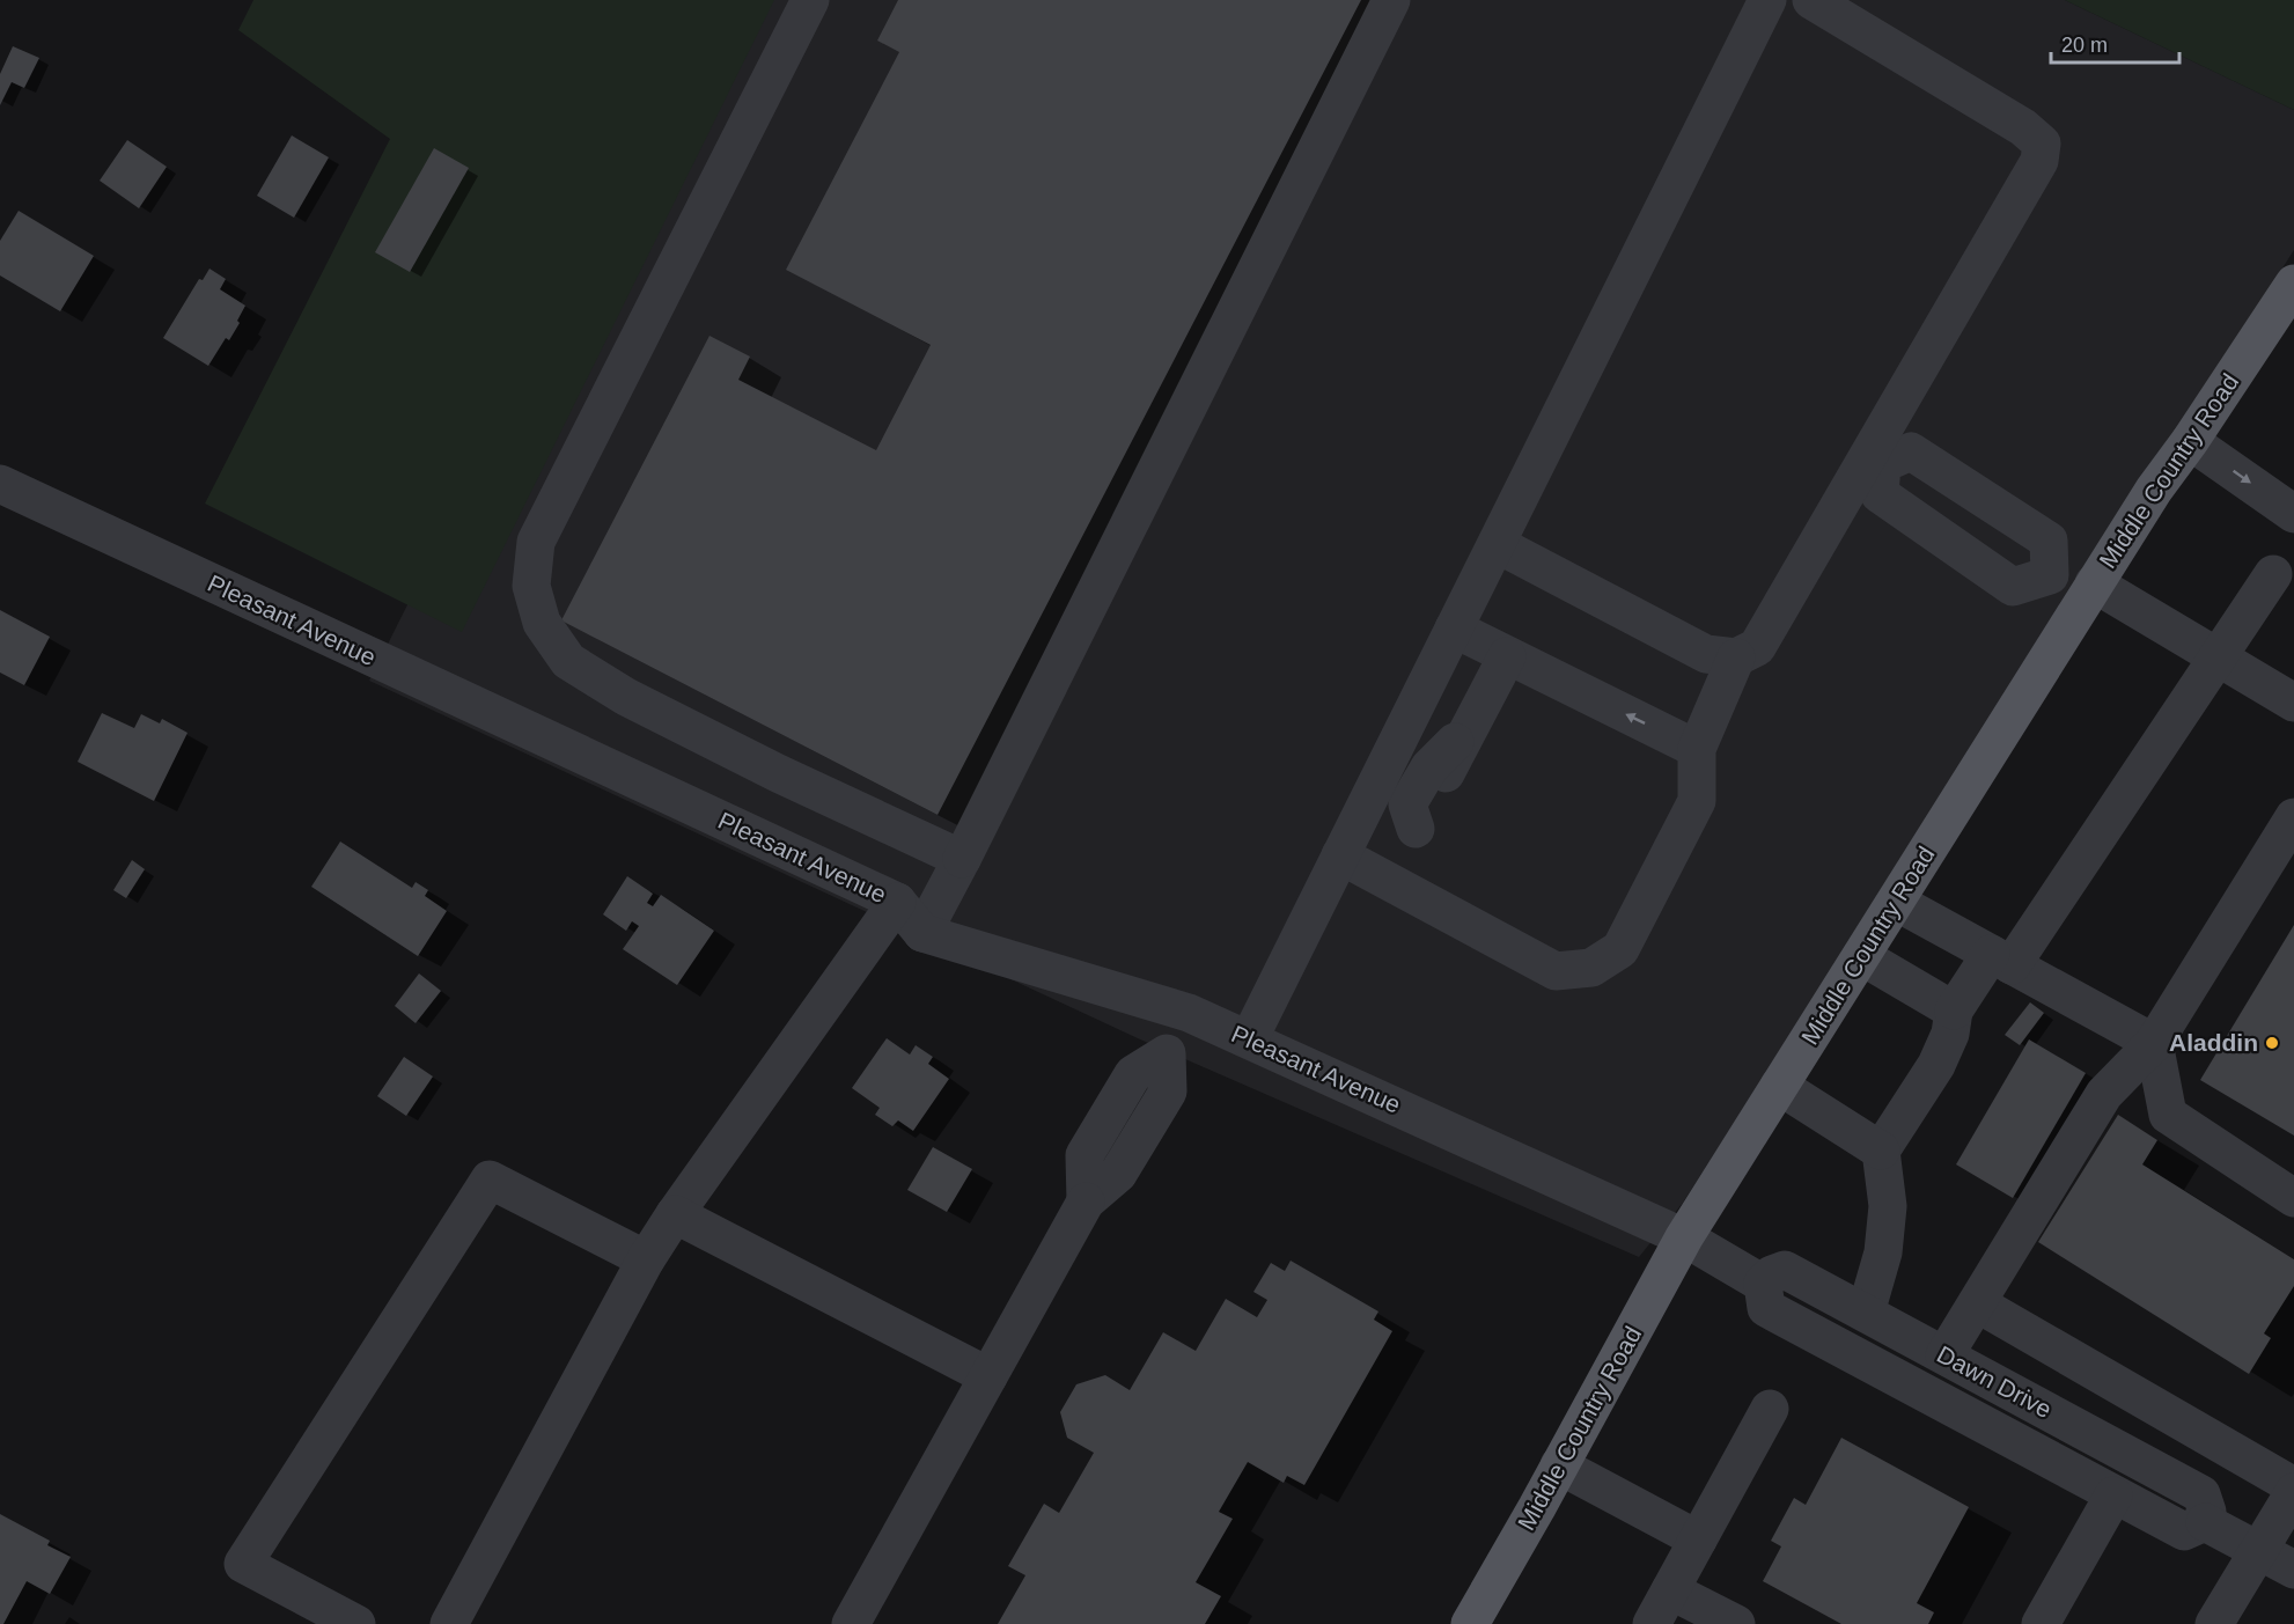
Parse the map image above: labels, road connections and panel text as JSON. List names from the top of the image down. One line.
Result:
{"streets":{"main road":["Middle Country Road"],"street":["Pleasant Avenue","Dawn Drive"]},"crossings":[["Middle Country Road","Pleasant Avenue"]],"places":["Aladdin"],"scale_bar":"20 m"}
